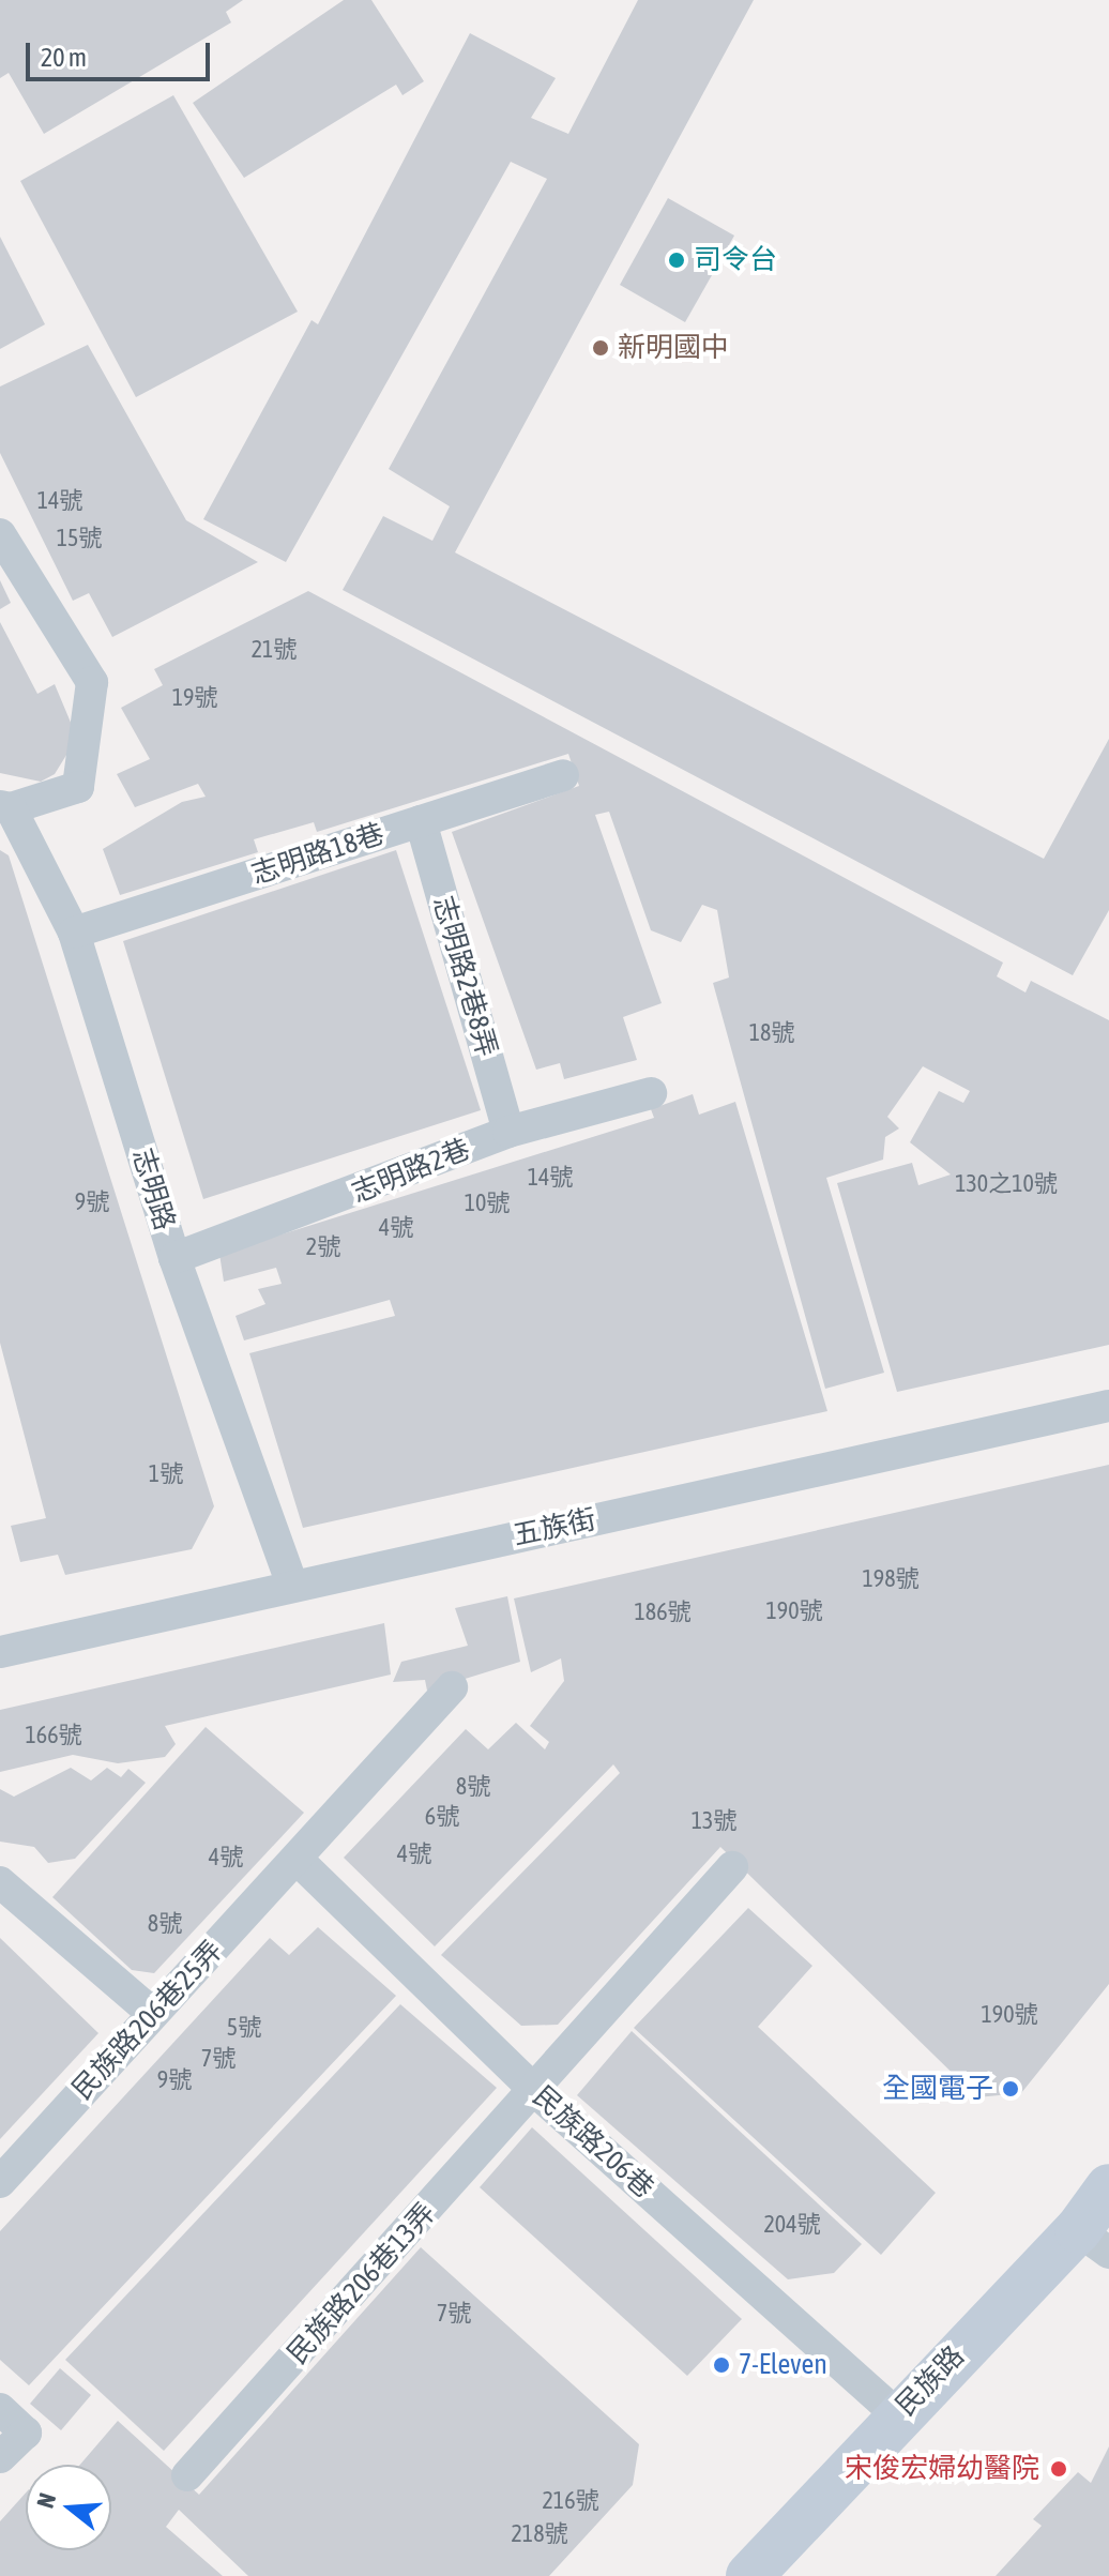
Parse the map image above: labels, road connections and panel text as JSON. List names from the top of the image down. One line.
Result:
{"streets":{"main road":["民族路"],"lane":["志明路18巷","志明路2巷8弄","志明路2巷","志明路","五族街","民族路206巷25弄","民族路206巷","民族路206巷13弄"]},"crossings":[["志明路18巷","志明路2巷8弄"],["志明路18巷","志明路"],["志明路2巷8弄","志明路2巷"],["志明路2巷","志明路"],["志明路","五族街"],["民族路206巷25弄","民族路206巷"],["民族路206巷","民族路206巷13弄"],["民族路206巷","民族路"]],"places":["司令台","新明國中","全國電子","7-Eleven","宋俊宏婦幼醫院"],"house_numbers":["14號","15號","21號","19號","18號","14號","130之10號","9號","10號","4號","2號","1號","198號","190號","186號","166號","8號","6號","13號","4號","4號","8號","190號","5號","7號","9號","204號","7號","216號","218號"],"scale_bar":"20 m","north":"left"}
